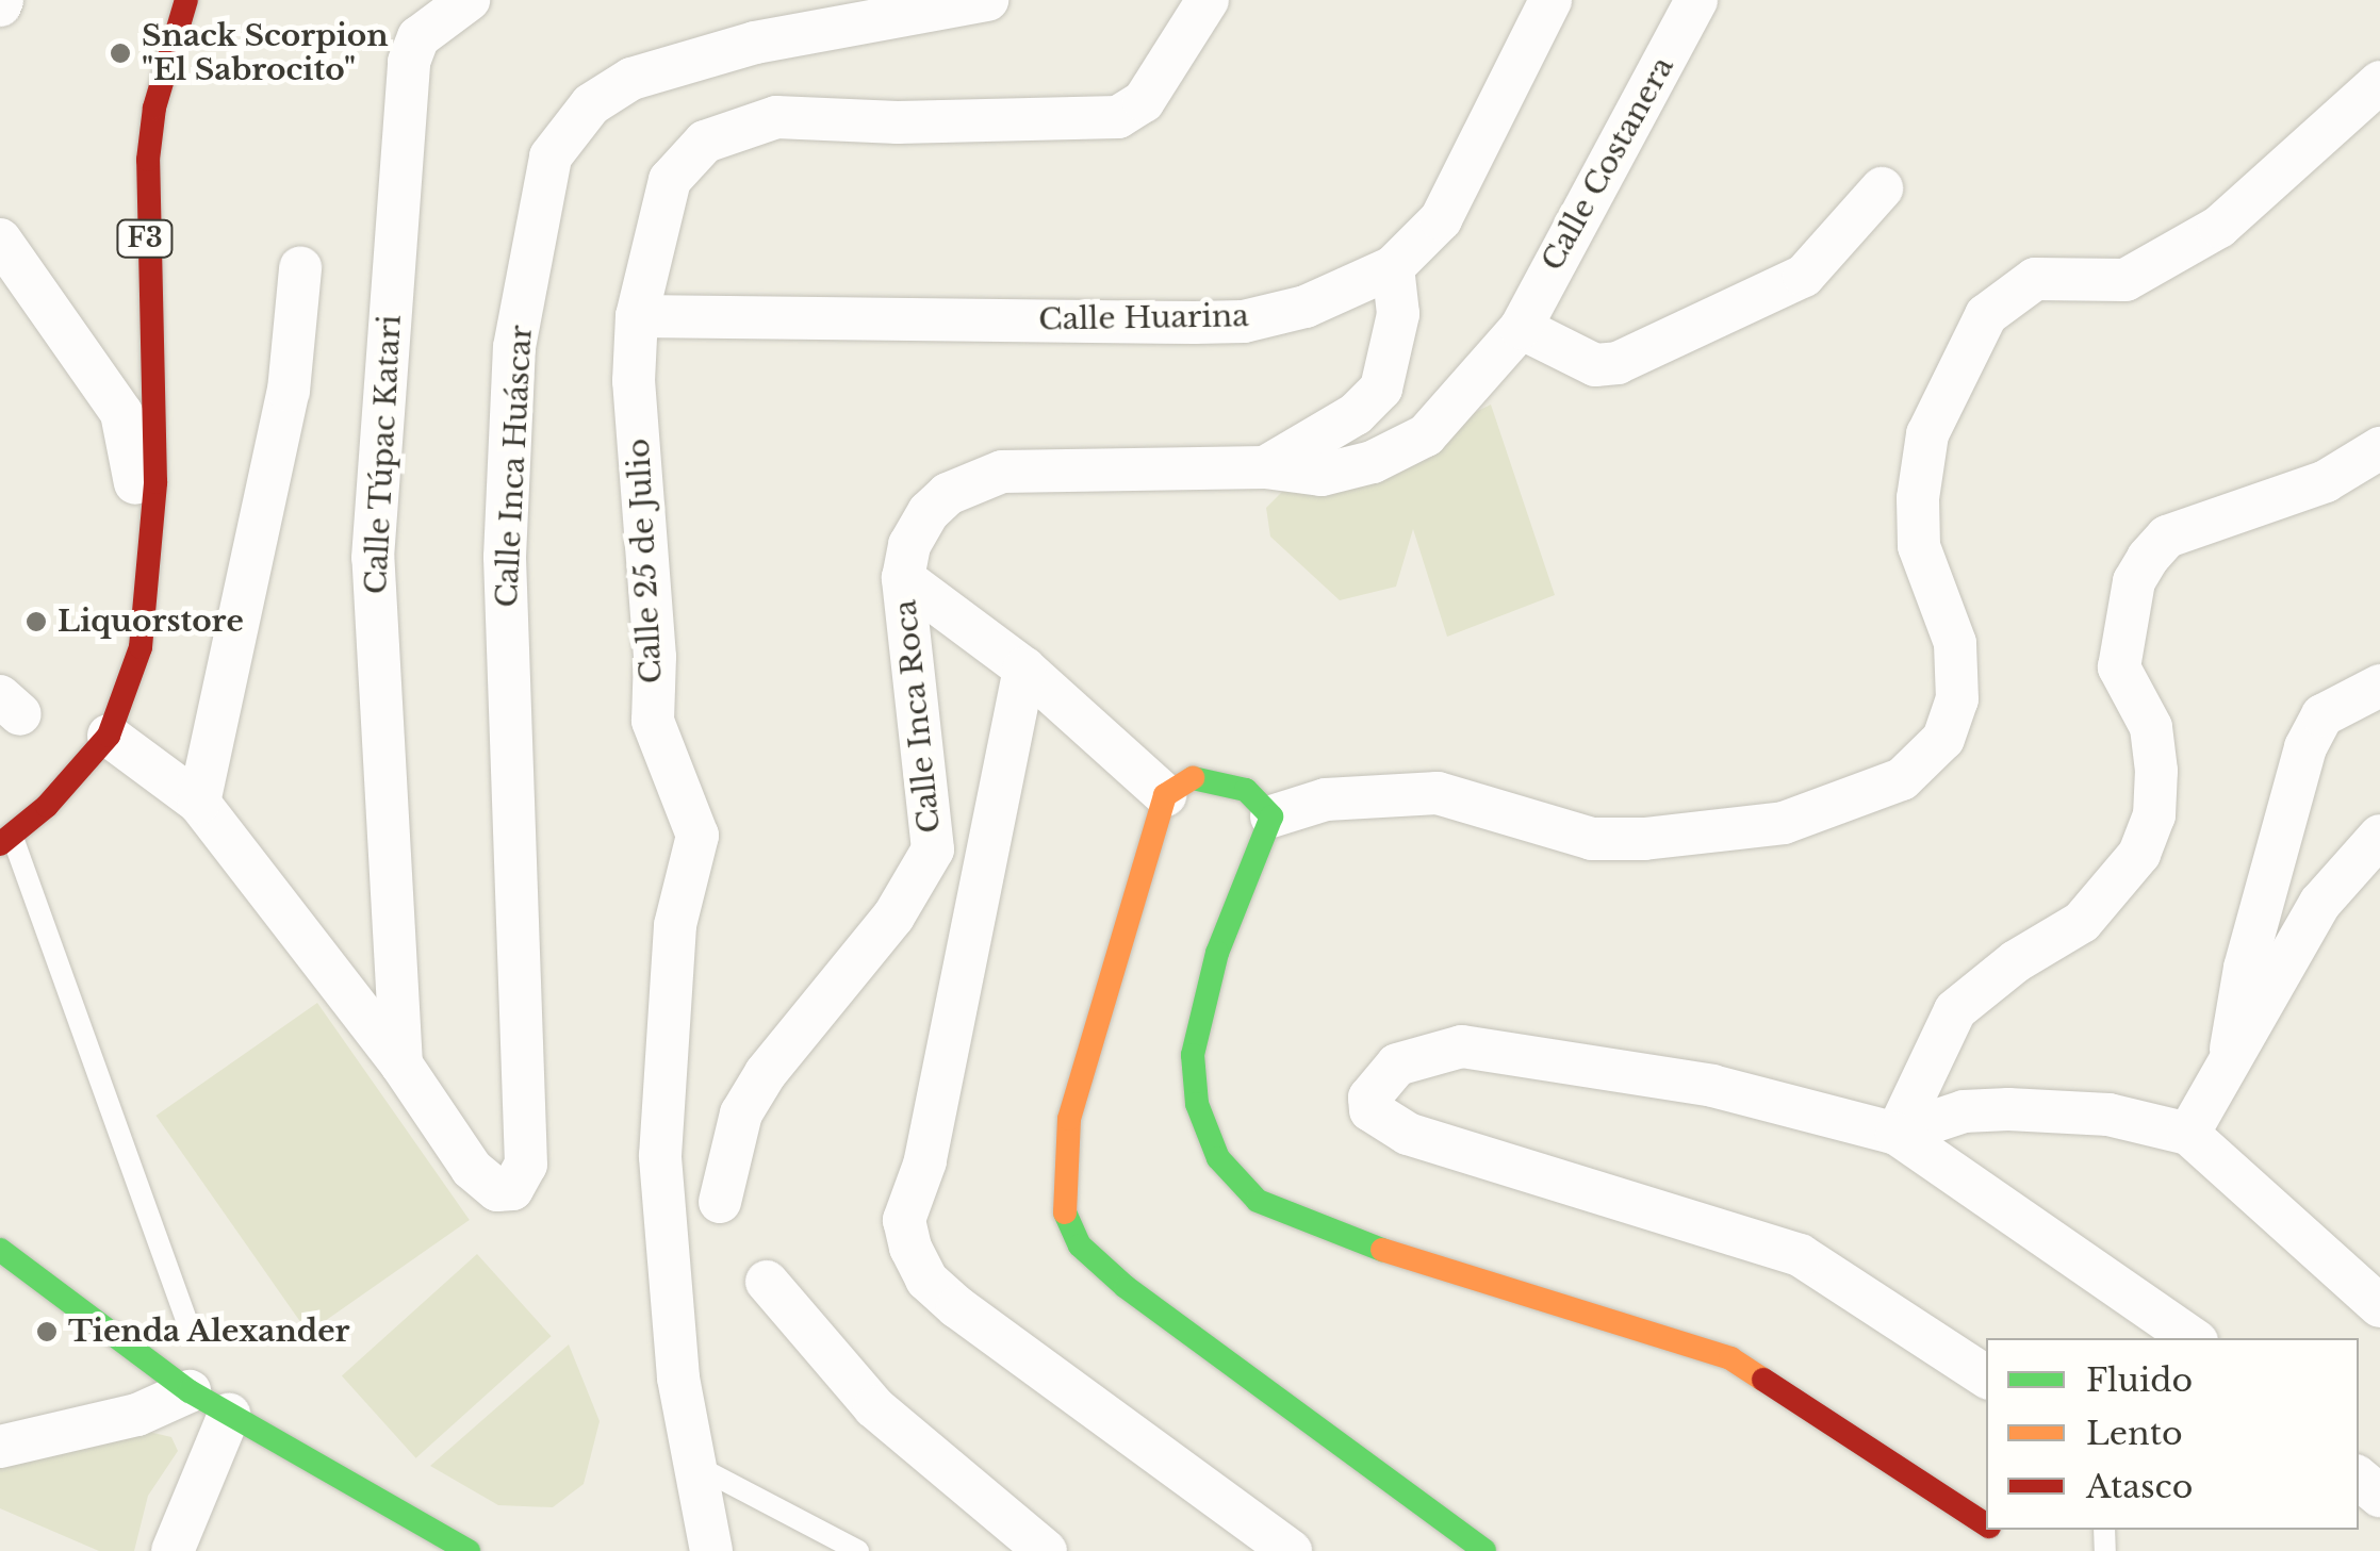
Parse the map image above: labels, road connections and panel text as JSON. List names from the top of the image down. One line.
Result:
{"streets":{"main road":["F3"],"street":["Calle Costanera","Calle Huarina","Calle Túpac Katari","Calle Inca Huáscar","Calle 25 de Julio","Calle Inca Roca"]},"crossings":[["Calle Costanera","Calle Inca Roca"],["Calle Huarina","Calle 25 de Julio"],["Calle Túpac Katari","Calle Inca Huáscar"]],"places":["Snack Scorpion \"El Sabrocito\"","Liquorstore","Tienda Alexander"],"legend":["Fluido","Lento","Atasco"]}
